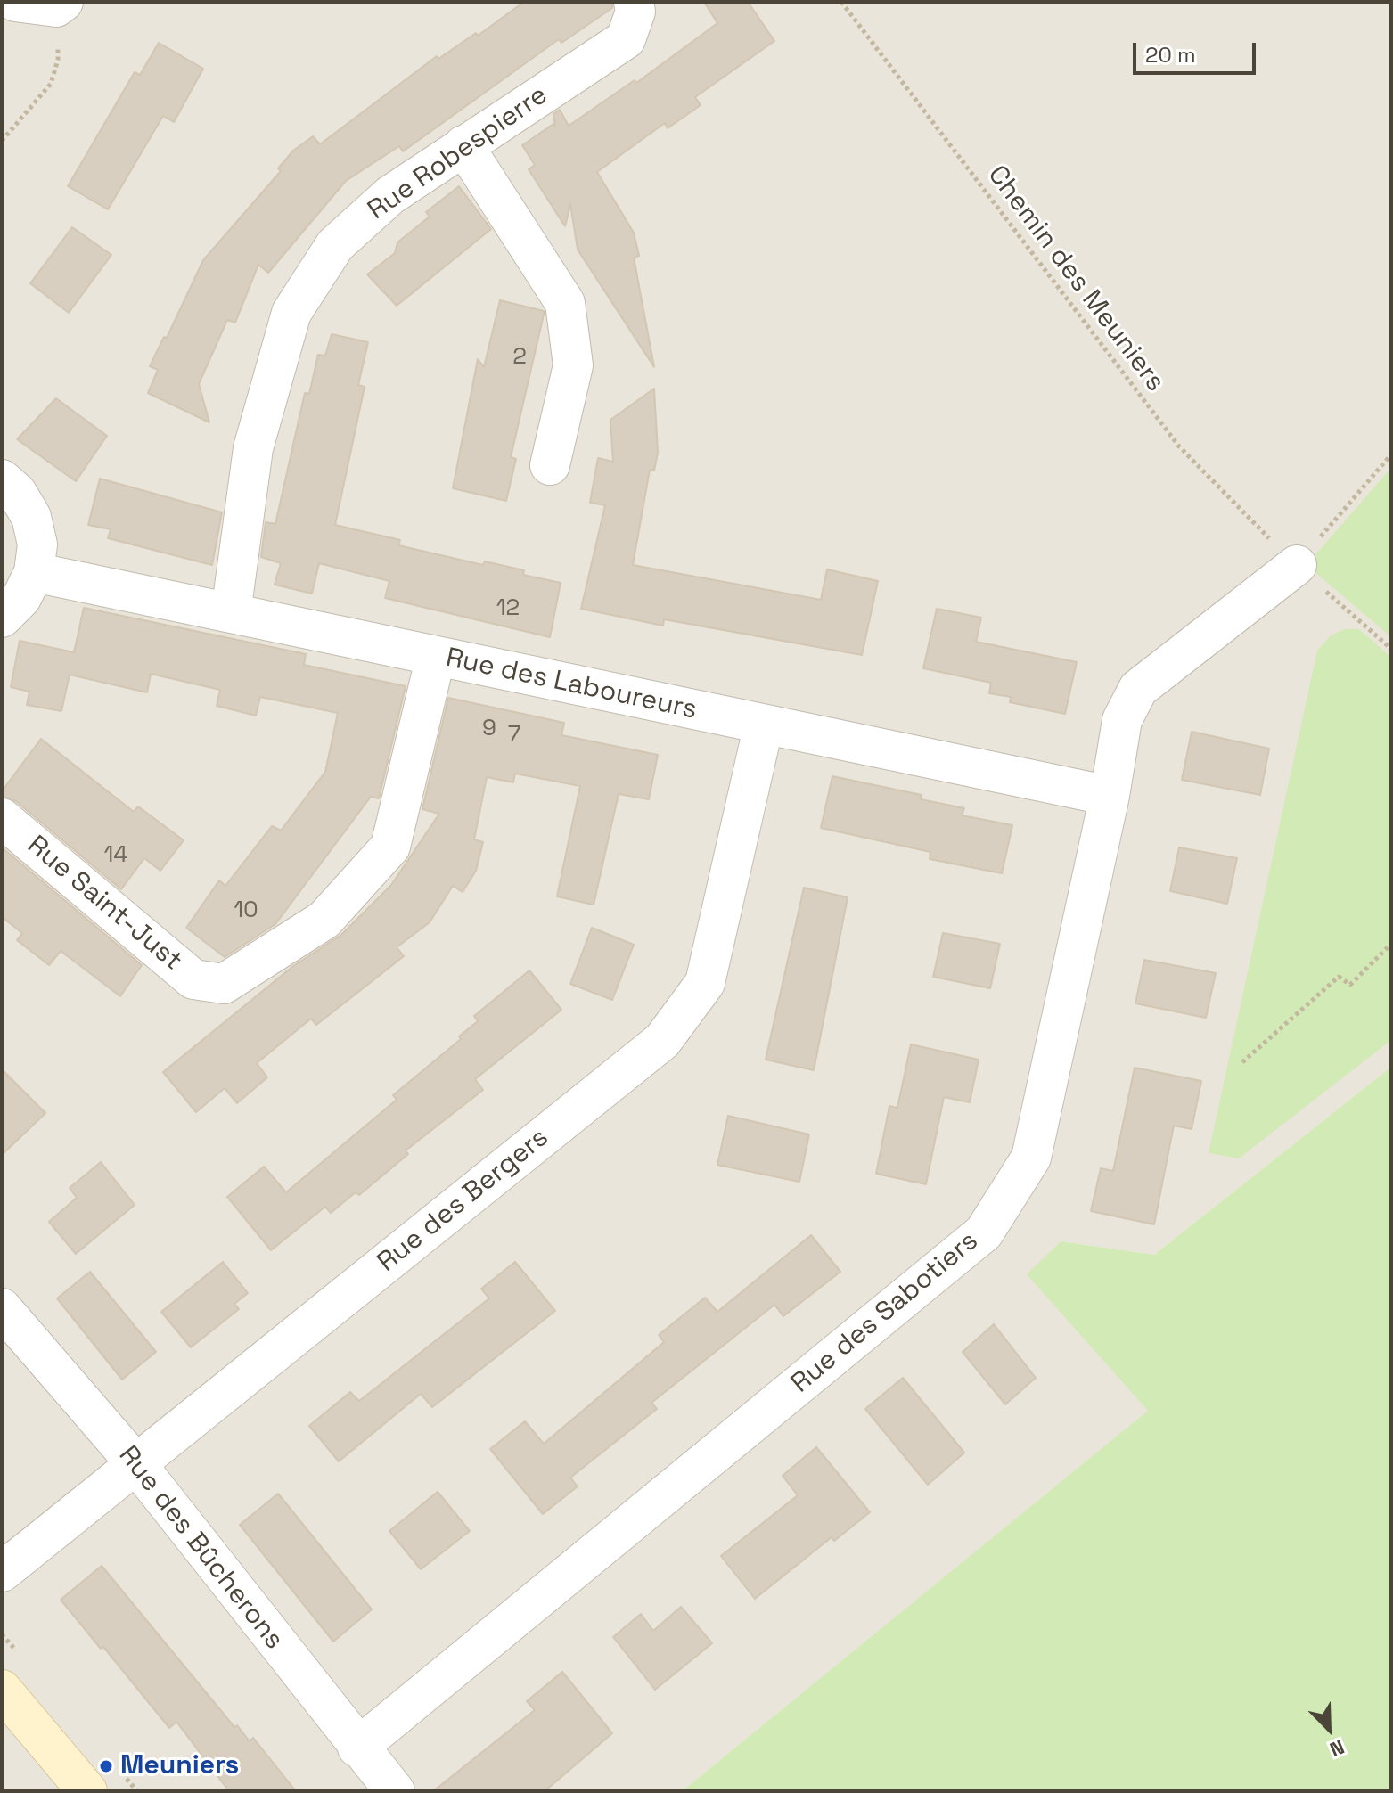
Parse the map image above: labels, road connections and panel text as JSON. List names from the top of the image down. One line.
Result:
{"streets":{"street":["Rue Robespierre","Rue des Laboureurs","Rue Saint-Just","Rue des Bergers","Rue des Sabotiers","Rue des Bûcherons"],"path":["Chemin des Meuniers"]},"crossings":[["Rue Robespierre","Rue des Laboureurs"],["Chemin des Meuniers","Rue des Sabotiers"],["Rue des Laboureurs","Rue Saint-Just"],["Rue des Laboureurs","Rue des Bergers"],["Rue des Laboureurs","Rue des Sabotiers"],["Rue des Bergers","Rue des Bûcherons"],["Rue des Sabotiers","Rue des Bûcherons"]],"places":["Meuniers"],"house_numbers":["2","12","9","7","14","10"],"scale_bar":"20 m","north":"bottom right"}
